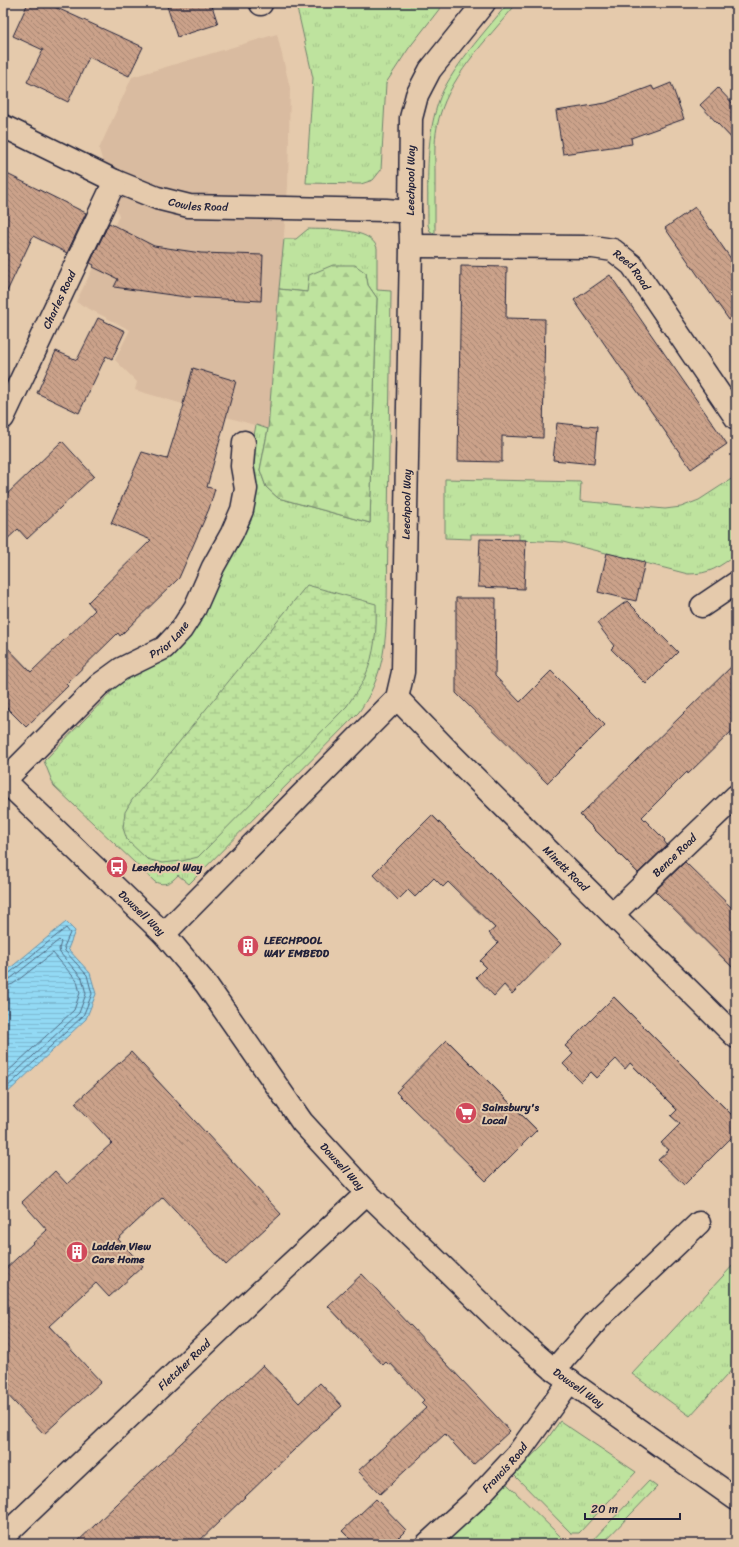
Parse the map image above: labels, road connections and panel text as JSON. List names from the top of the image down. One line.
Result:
{"streets":{"street":["Leechpool Way","Cowles Road","Reed Road","Charles Road","Prior Lane","Bence Road","Minett Road","Dowsell Way","Fletcher Road","Francis Road"]},"crossings":[["Leechpool Way","Cowles Road"],["Leechpool Way","Reed Road"],["Leechpool Way","Minett Road"],["Cowles Road","Charles Road"],["Prior Lane","Dowsell Way"],["Bence Road","Minett Road"],["Dowsell Way","Fletcher Road"],["Dowsell Way","Francis Road"]],"places":{"bus stop":["Leechpool Way"],"building":["LEECHPOOL WAY EMBEDD","Ladden View Care Home"],"supermarket":["Sainsbury's Local"]},"scale_bar":"20 m"}
